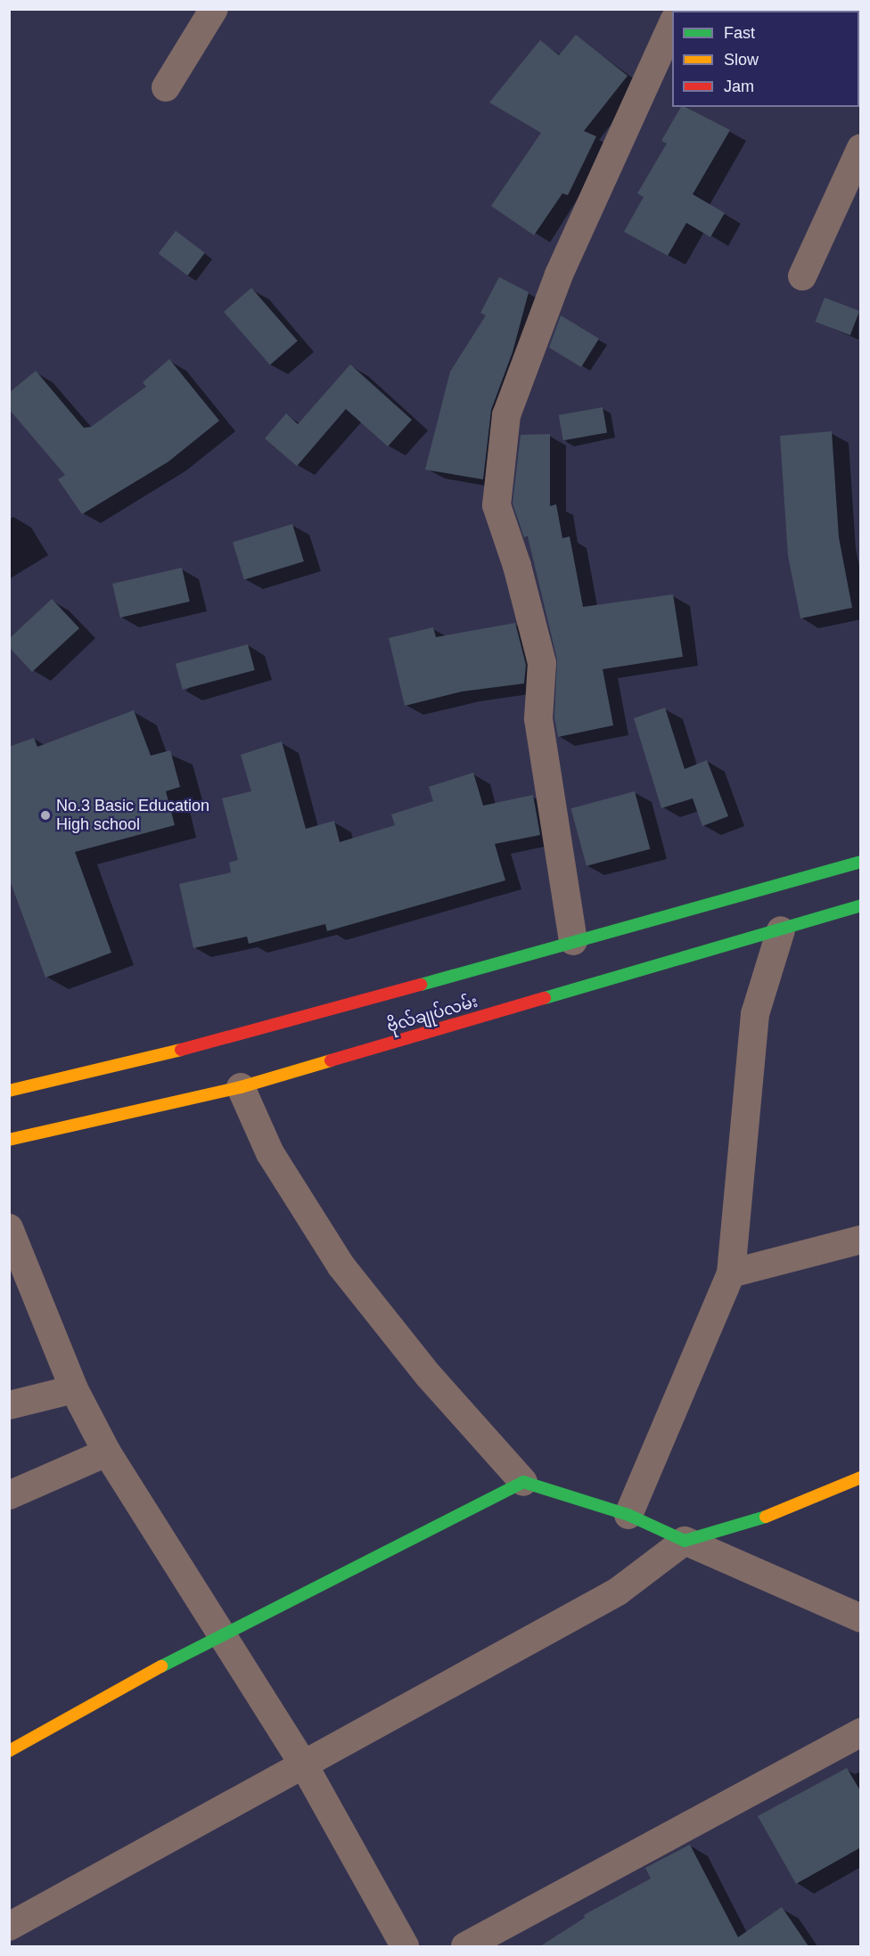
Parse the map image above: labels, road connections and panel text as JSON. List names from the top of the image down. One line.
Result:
{"streets":{"main road":["ဗိုလ်ချုပ်လမ်း"]},"places":["No.3 Basic Education High school"],"legend":["Fast","Slow","Jam"]}
